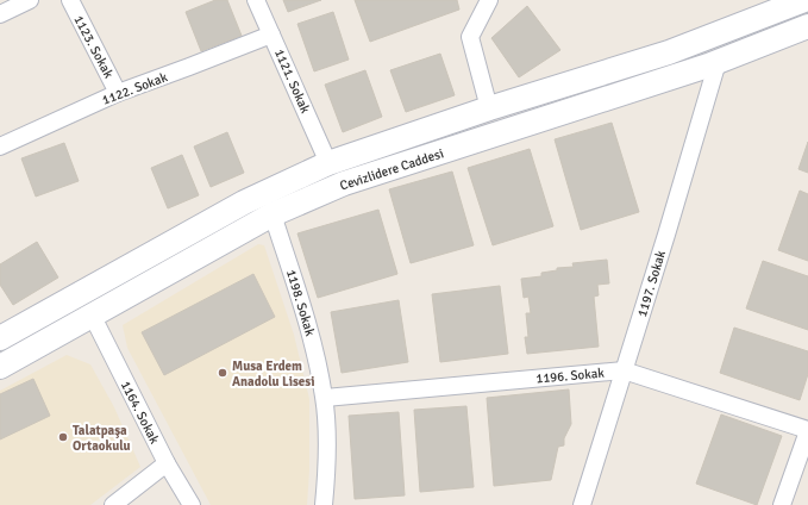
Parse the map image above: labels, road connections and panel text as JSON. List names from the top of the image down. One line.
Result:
{"streets":{"main road":["Cevizlidere Caddesi"],"street":["1123. Sokak","1121. Sokak","1122. Sokak","1197. Sokak","1198. Sokak","1196. Sokak","1164. Sokak"]},"crossings":[["1123. Sokak","1122. Sokak"],["1121. Sokak","1122. Sokak"],["1121. Sokak","Cevizlidere Caddesi"],["Cevizlidere Caddesi","1197. Sokak"],["Cevizlidere Caddesi","1198. Sokak"],["Cevizlidere Caddesi","1164. Sokak"],["1197. Sokak","1196. Sokak"],["1198. Sokak","1196. Sokak"]],"places":["Musa Erdem Anadolu Lisesi","Talatpaşa Ortaokulu"]}
